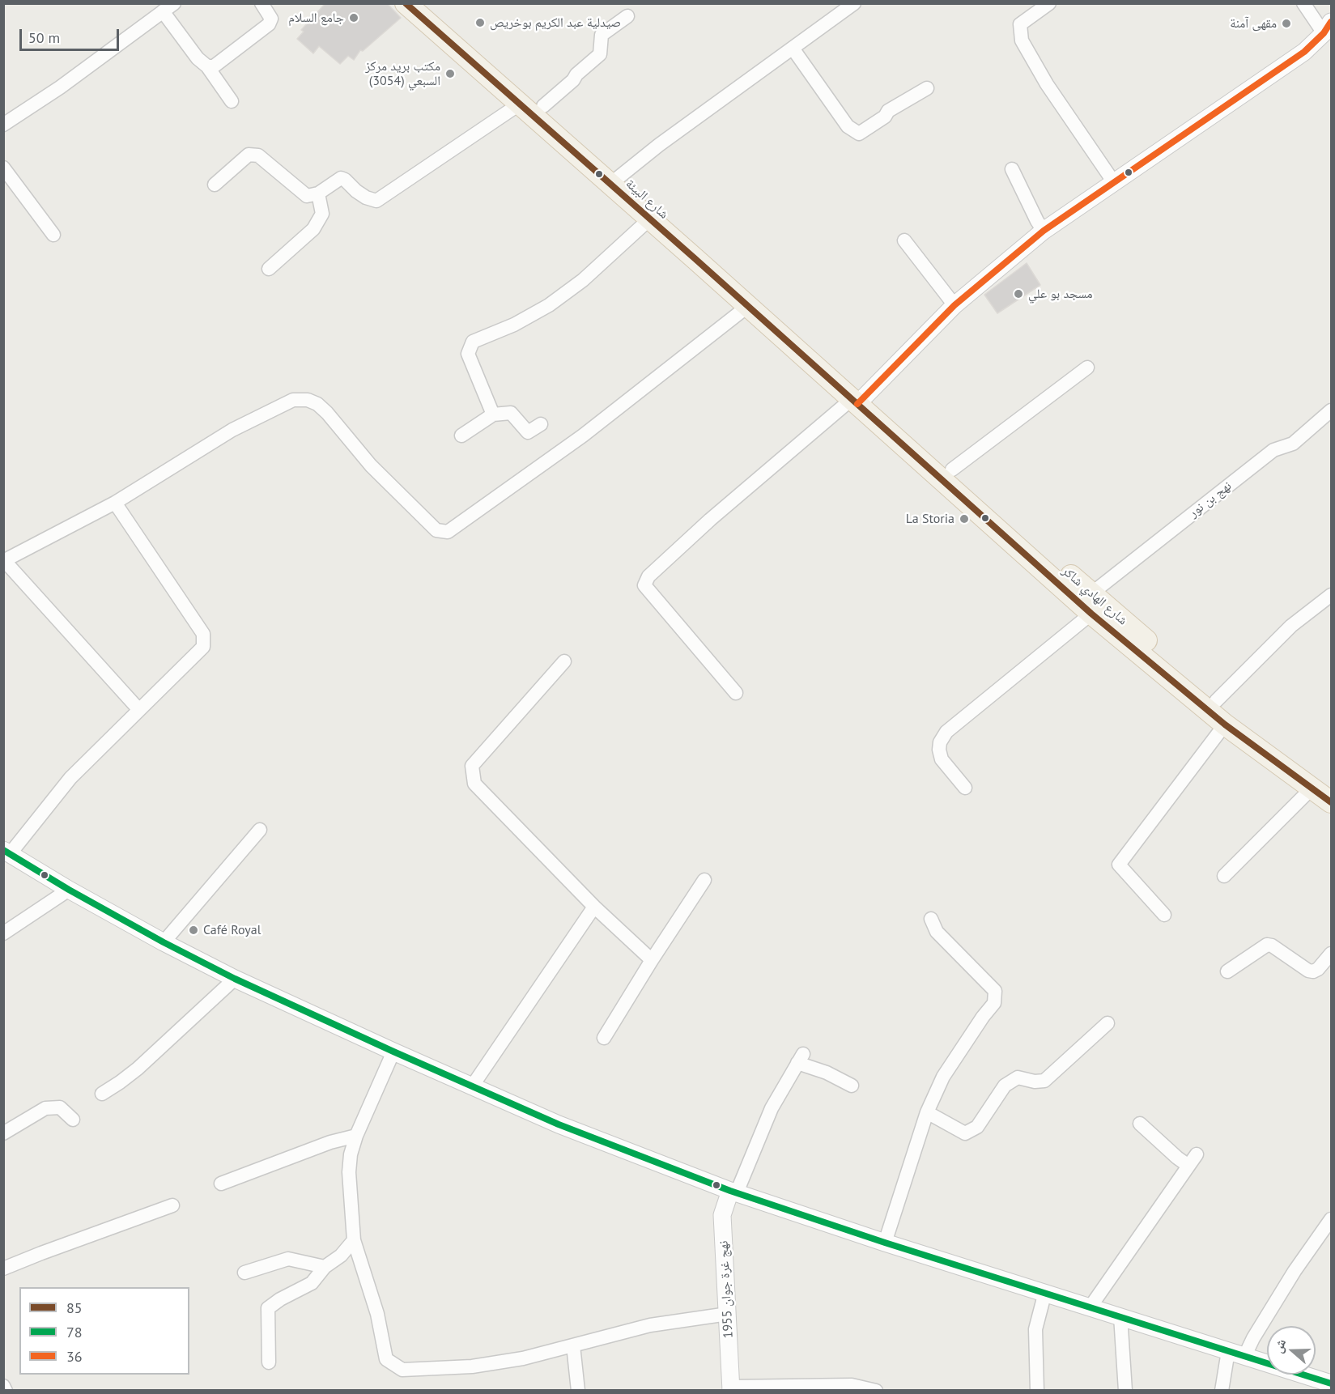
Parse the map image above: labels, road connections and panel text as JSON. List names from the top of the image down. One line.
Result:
{"streets":{"main road":["شارع البيئة","شارع الهادي شاكر"],"street":["نهج بن نور","نهج غرة جوان 1955"]},"crossings":[["شارع البيئة","شارع الهادي شاكر"],["نهج بن نور","شارع الهادي شاكر"]],"places":["جامع السلام","صيدلية عبد الكريم بوخريص","مقهى آمنة","مكتب بريد مركز السبعي (3054)","مسجد بو علي","La Storia","Café Royal"],"lines":["transit line 85","transit line 36","transit line 78"],"legend":["85","78","36"],"scale_bar":"50 m","north":"left"}
